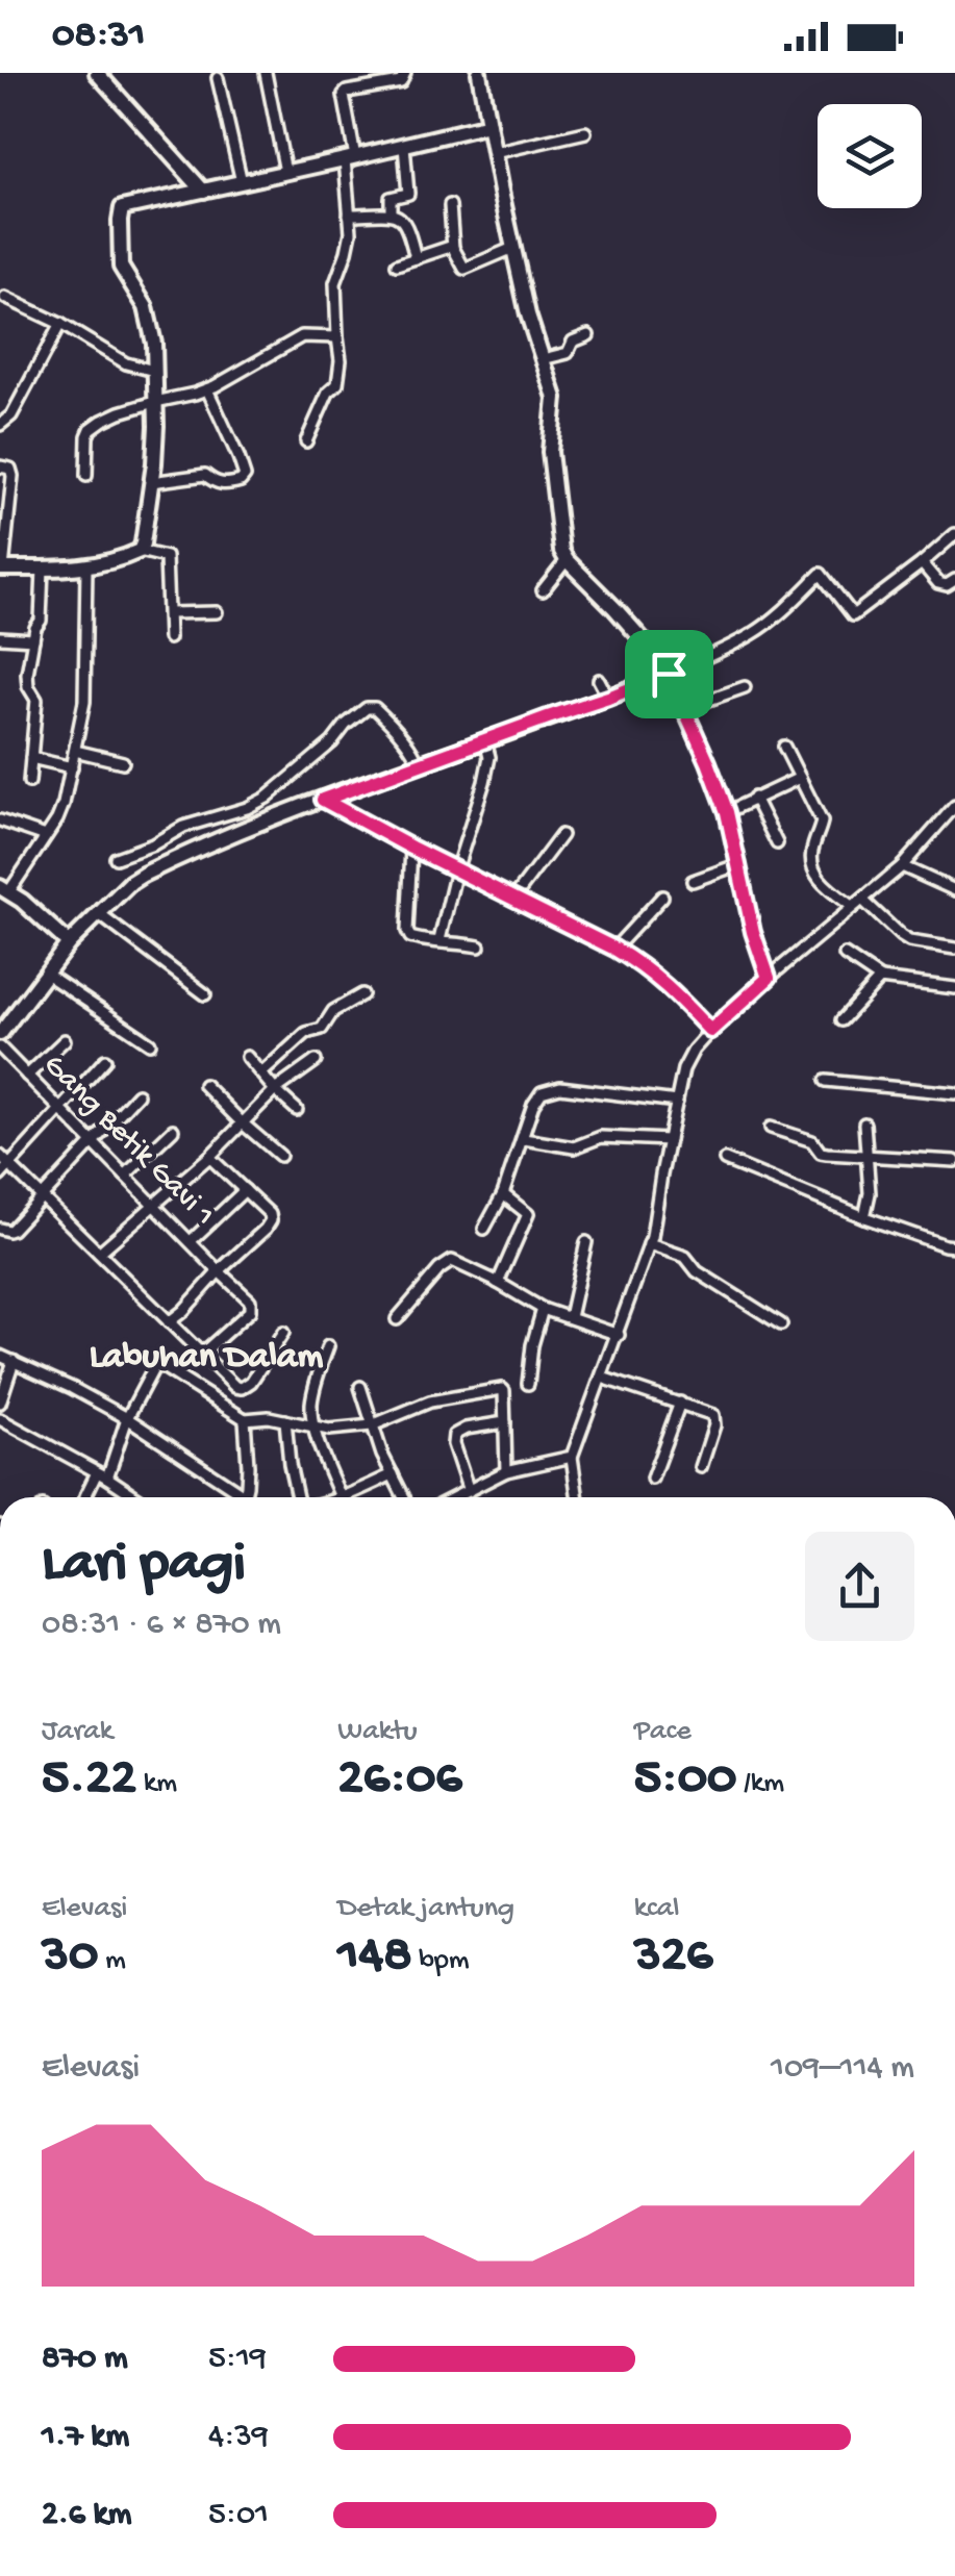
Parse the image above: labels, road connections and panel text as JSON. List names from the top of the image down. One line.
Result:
{"streets":{"street":["Gang Betik Gavi 1"]},"districts":["Labuhan Dalam"],"page":{"status":"08:31","heading":["Lari pagi","08:31 · 6 × 870 m"],"stats":[["Jarak","5.22 km"],["Waktu","26:06"],["Pace","5:00 /km"],["Elevasi","30 m"],["Detak jantung","148 bpm"],["kcal","326"]],"chart":["Elevasi","109–114 m"],"list":[{"name":"870 m","note":"5:19"},{"name":"1.7 km","note":"4:39"},{"name":"2.6 km","note":"5:01"}]}}
